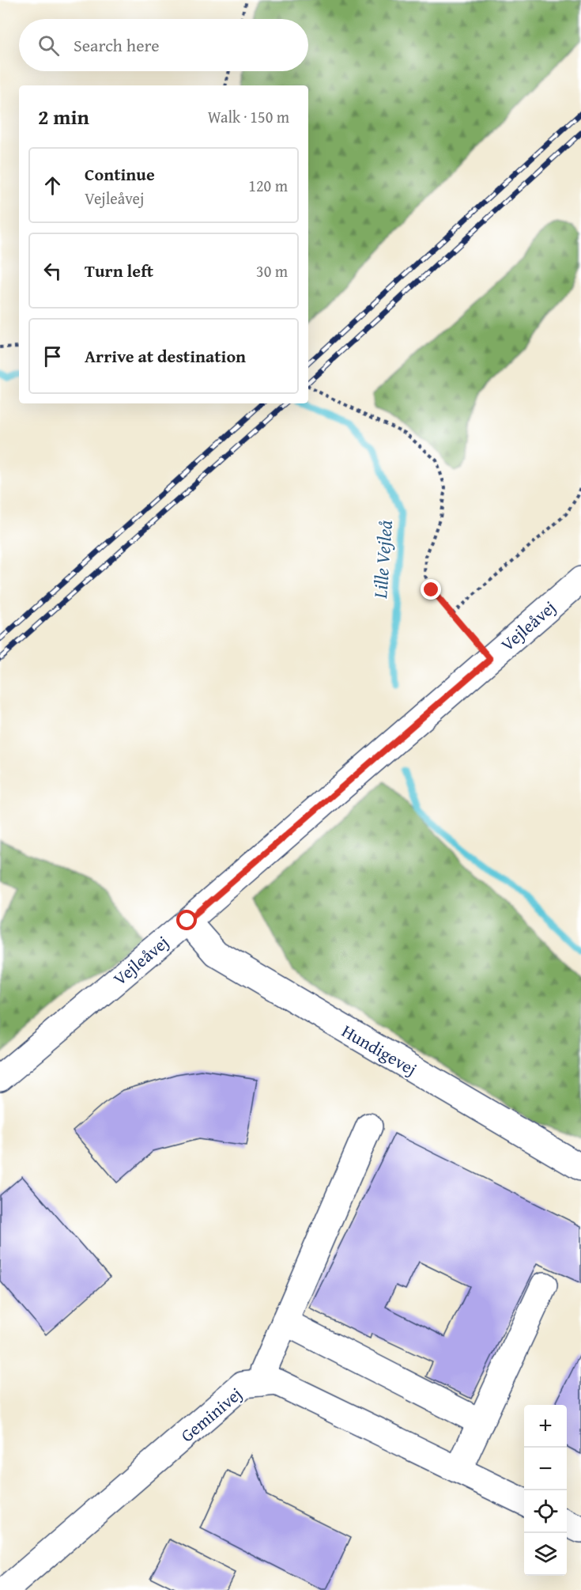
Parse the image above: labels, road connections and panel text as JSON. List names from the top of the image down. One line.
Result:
{"streets":{"street":["Vejleåvej","Hundigevej","Geminivej"]},"crossings":[["Vejleåvej","Hundigevej"]],"water":["Lille Vejleå"],"page":{"search":"Search here","heading":["2 min","Walk · 150 m"],"list":[["Continue","Vejleåvej","120 m"],["Turn left","30 m"],"Arrive at destination"],"map_buttons":["+","−"]}}
